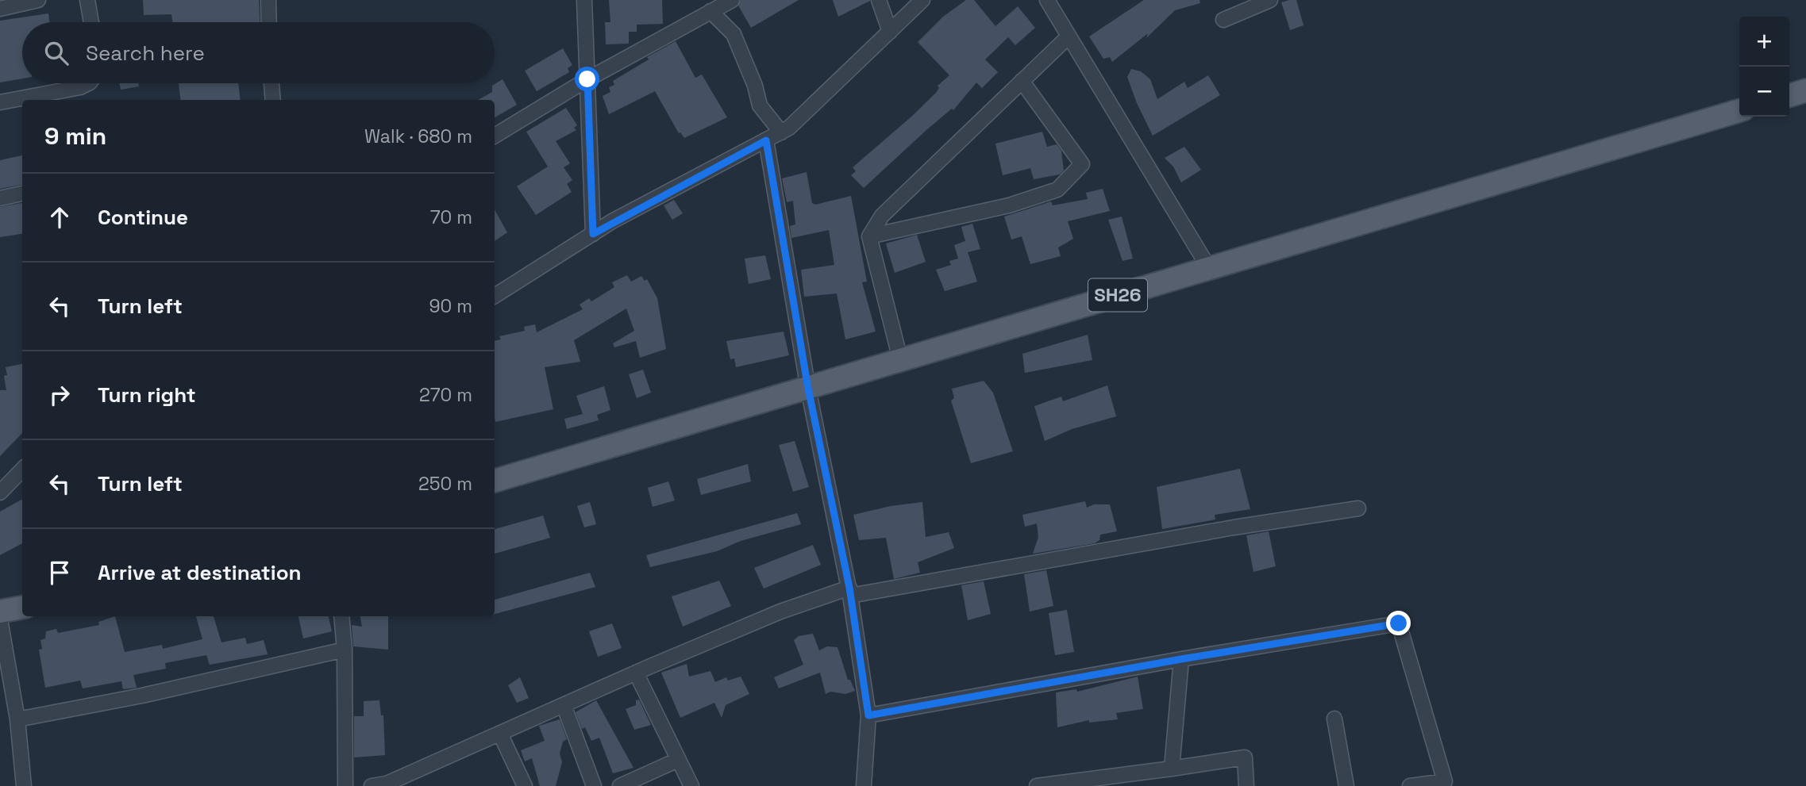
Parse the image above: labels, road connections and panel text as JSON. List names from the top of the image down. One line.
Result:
{"streets":{"main road":["SH26"]},"page":{"map_buttons":["+","−"],"search":"Search here","heading":["9 min","Walk · 680 m"],"list":[["Continue","70 m"],["Turn left","90 m"],["Turn right","270 m"],["Turn left","250 m"],"Arrive at destination"]}}
